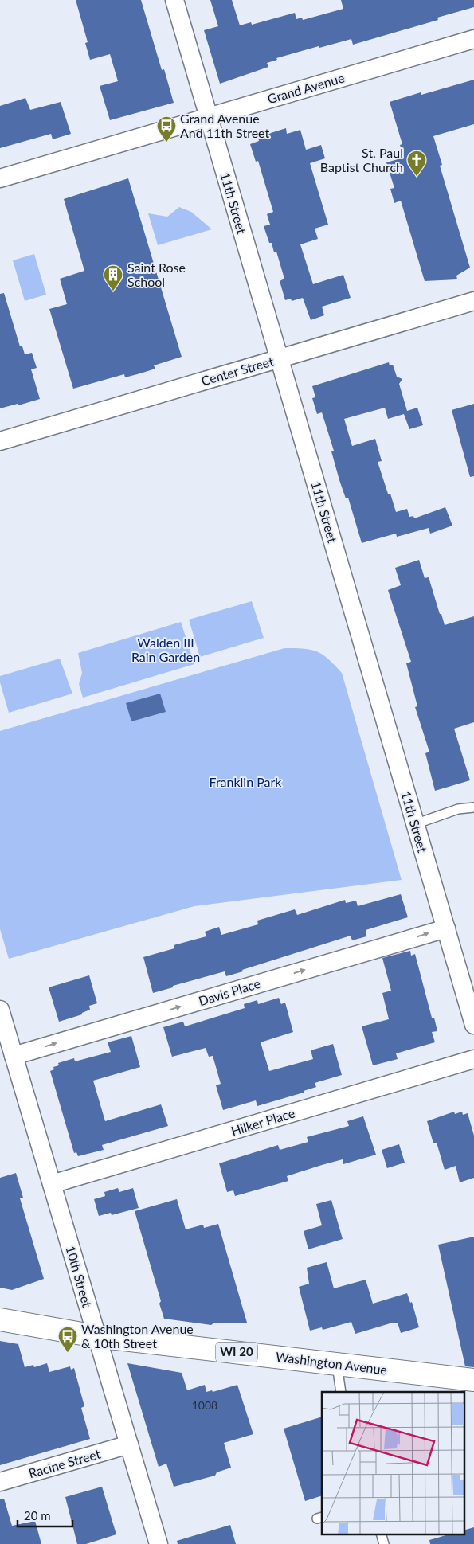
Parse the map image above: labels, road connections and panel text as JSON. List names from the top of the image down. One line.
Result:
{"streets":{"main road":["WI 20","Washington Avenue"],"street":["Grand Avenue","11th Street","Center Street","Davis Place","Hilker Place","10th Street","Racine Street"]},"crossings":[["Grand Avenue","11th Street"],["11th Street","Center Street"],["11th Street","Davis Place"],["Davis Place","10th Street"],["Hilker Place","10th Street"],["10th Street","Washington Avenue"],["10th Street","Racine Street"]],"one_way":["Davis Place"],"parks":["Walden III Rain Garden","Franklin Park"],"places":{"bus stop":["Grand Avenue And 11th Street","Washington Avenue & 10th Street"],"church":["St. Paul Baptist Church"],"building":["Saint Rose School"]},"house_numbers":["1008"],"scale_bar":"20 m"}
